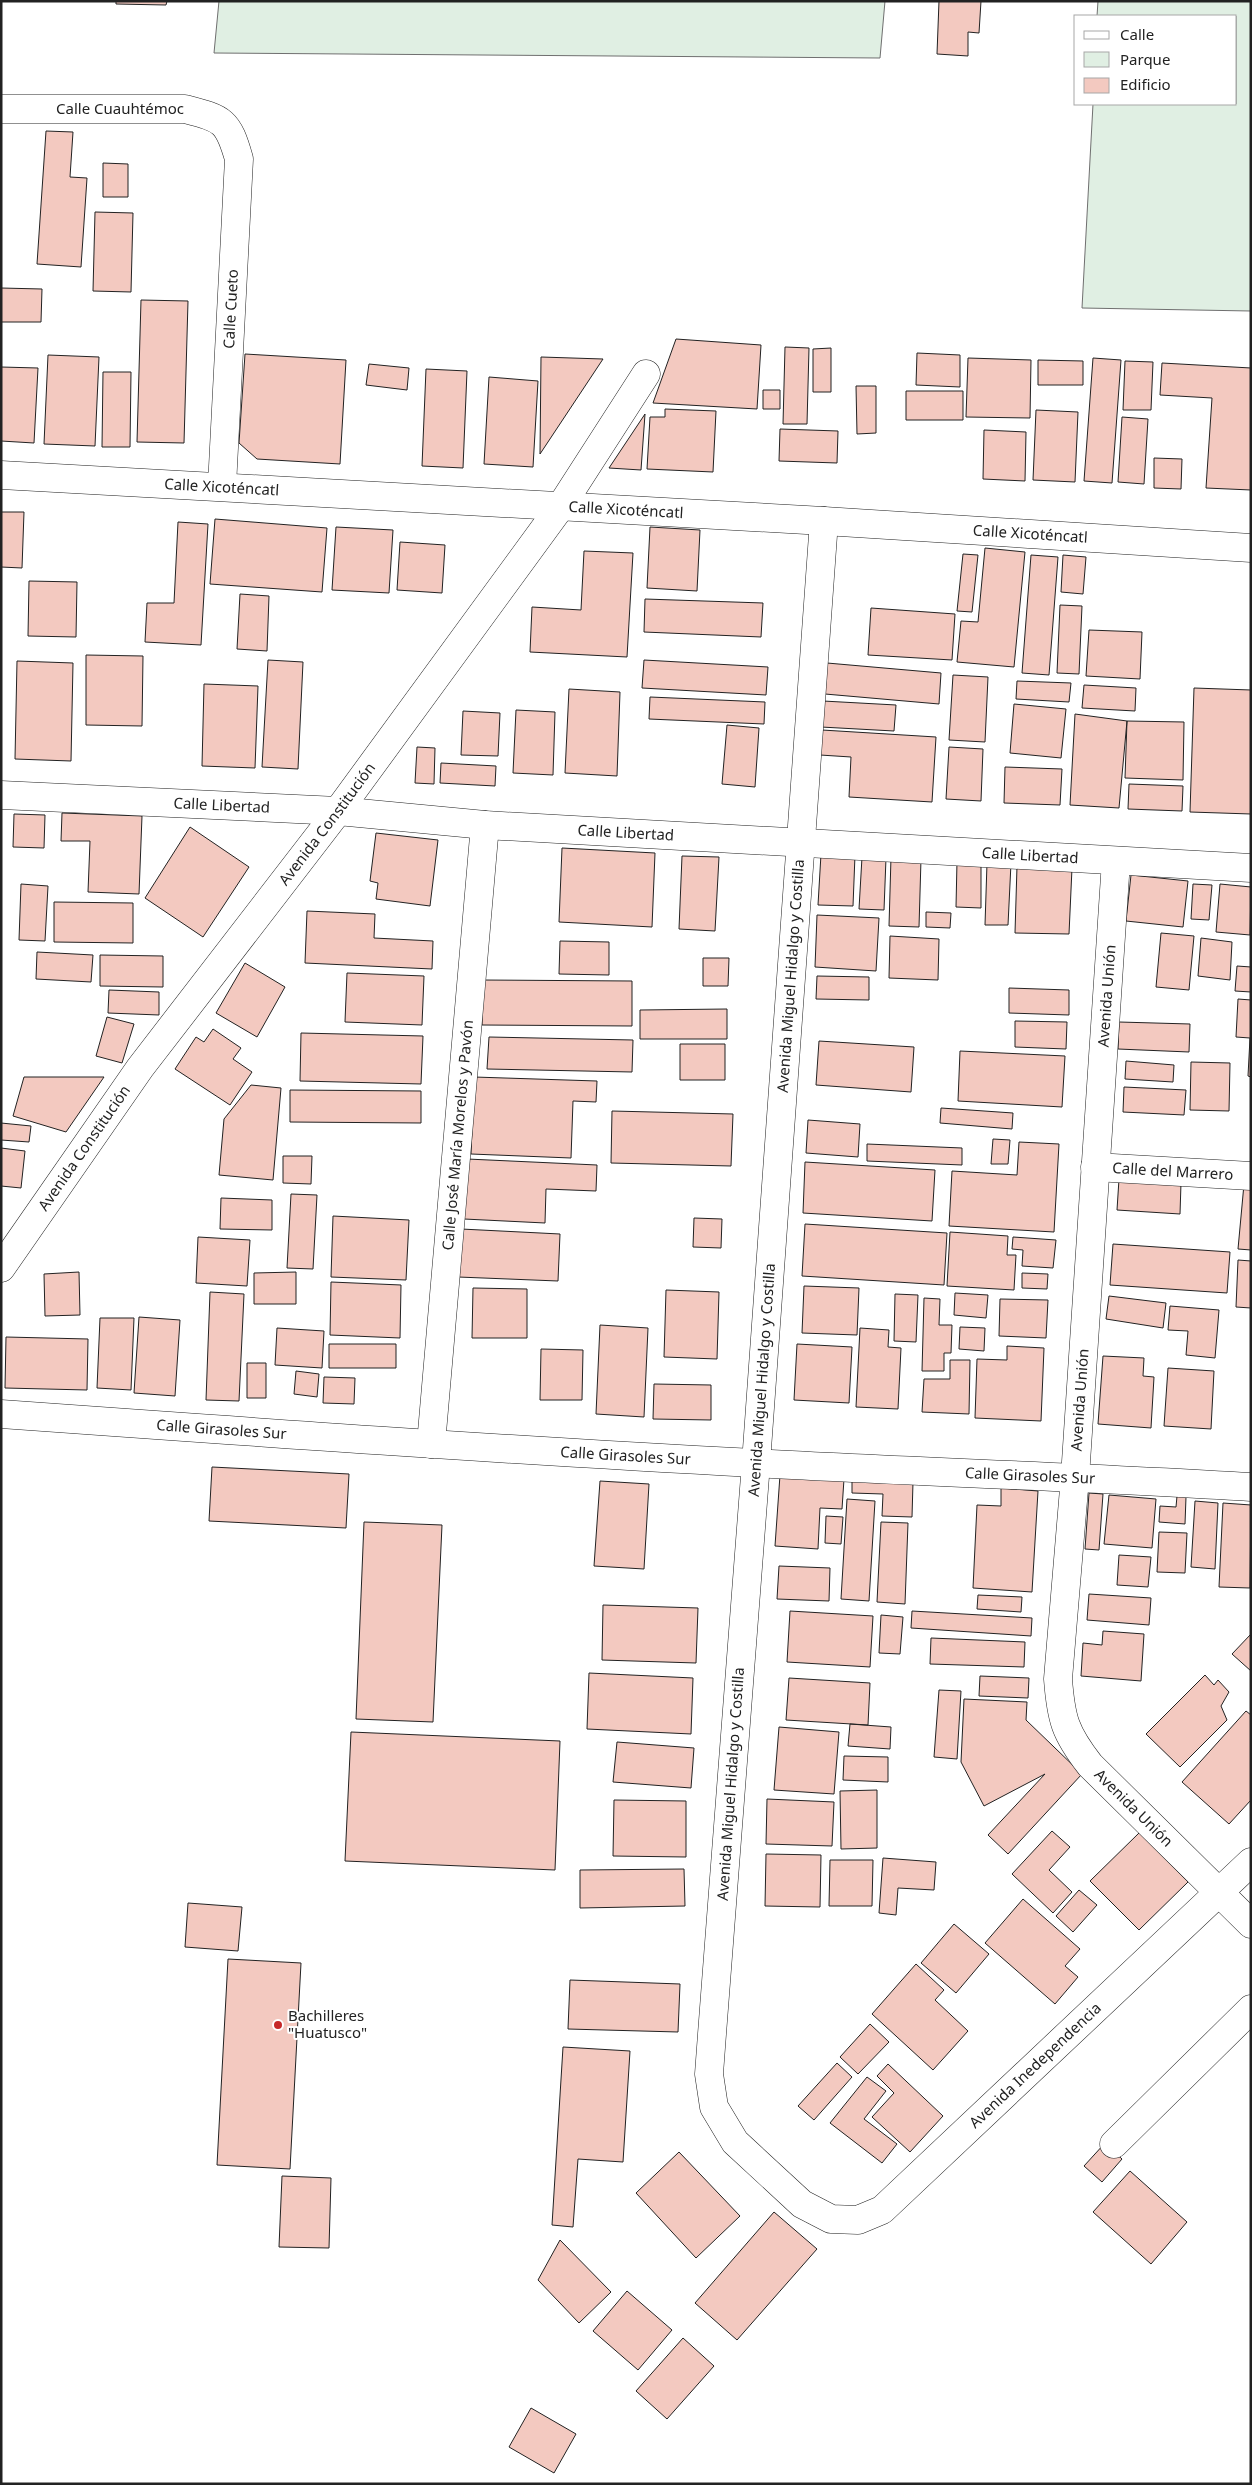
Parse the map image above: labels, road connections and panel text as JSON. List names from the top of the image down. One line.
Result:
{"streets":{"street":["Calle Cuauhtémoc","Calle Cueto","Calle Xicoténcatl","Calle Libertad","Avenida Constitución","Avenida Miguel Hidalgo y Costilla","Avenida Unión","Calle José María Morelos y Pavón","Calle del Marrero","Calle Girasoles Sur","Avenida Inedependencia"]},"crossings":[["Calle Cuauhtémoc","Calle Cueto"],["Calle Cueto","Calle Xicoténcatl"],["Calle Xicoténcatl","Avenida Constitución"],["Calle Xicoténcatl","Avenida Miguel Hidalgo y Costilla"],["Calle Libertad","Avenida Constitución"],["Calle Libertad","Avenida Miguel Hidalgo y Costilla"],["Calle Libertad","Avenida Unión"],["Calle Libertad","Calle José María Morelos y Pavón"],["Avenida Miguel Hidalgo y Costilla","Calle Girasoles Sur"],["Avenida Miguel Hidalgo y Costilla","Avenida Inedependencia"],["Avenida Unión","Calle del Marrero"],["Avenida Unión","Calle Girasoles Sur"],["Avenida Unión","Avenida Inedependencia"],["Calle José María Morelos y Pavón","Calle Girasoles Sur"]],"places":["Bachilleres \"Huatusco\""],"legend":["Calle","Parque","Edificio"]}
